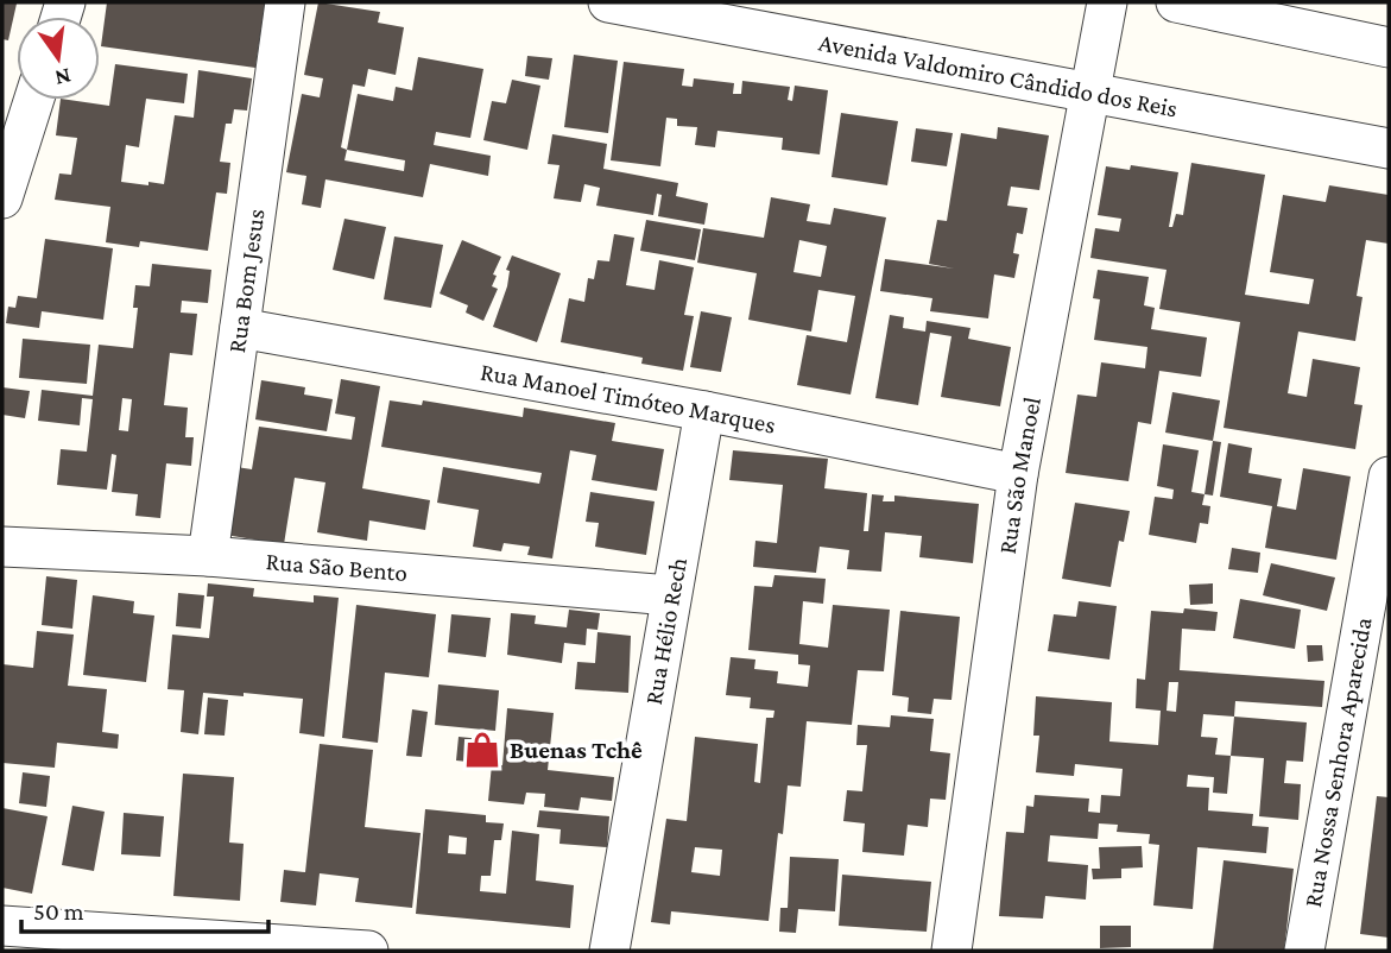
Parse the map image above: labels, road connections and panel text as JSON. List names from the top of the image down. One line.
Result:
{"streets":{"street":["Avenida Valdomiro Cândido dos Reis","Rua Bom Jesus","Rua Manoel Timóteo Marques","Rua São Manoel","Rua São Bento","Rua Hélio Rech","Rua Nossa Senhora Aparecida"]},"crossings":[["Avenida Valdomiro Cândido dos Reis","Rua São Manoel"],["Rua Bom Jesus","Rua Manoel Timóteo Marques"],["Rua Bom Jesus","Rua São Bento"],["Rua Manoel Timóteo Marques","Rua São Manoel"],["Rua Manoel Timóteo Marques","Rua Hélio Rech"],["Rua São Bento","Rua Hélio Rech"]],"places":{"shop":["Buenas Tchê"]},"scale_bar":"50 m","north":"bottom"}
